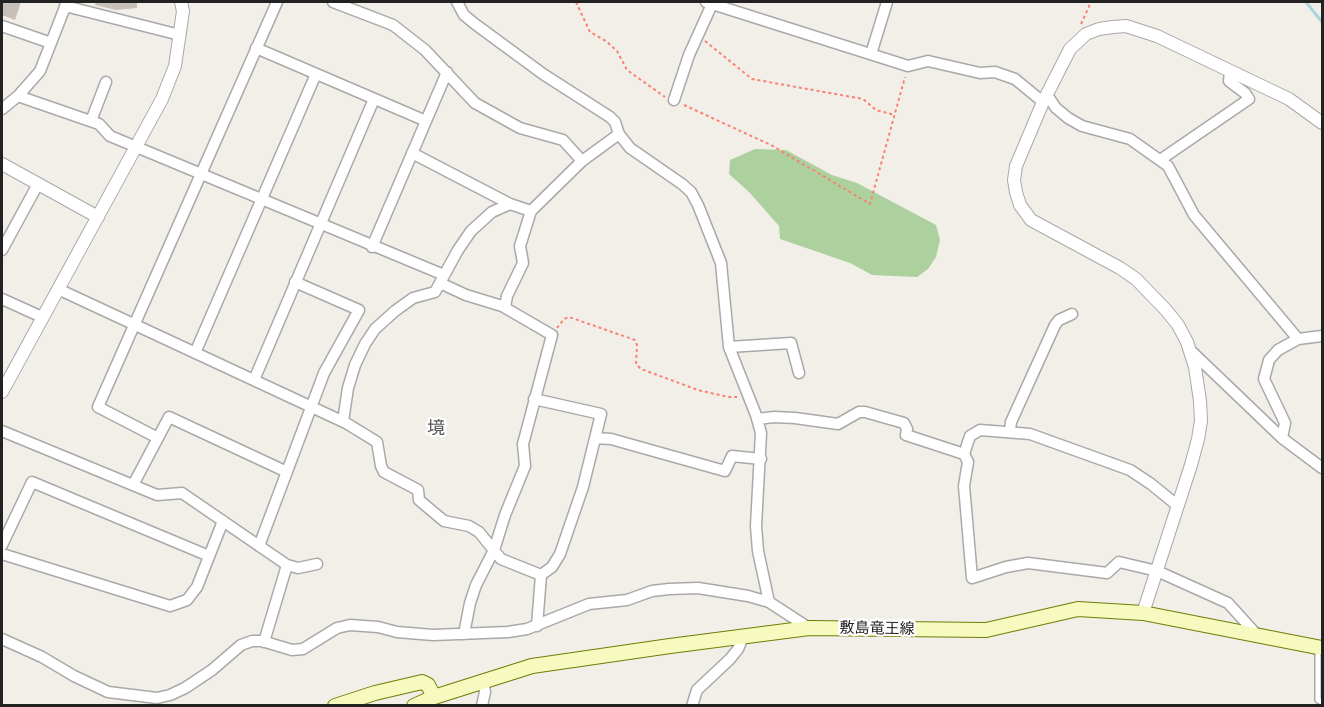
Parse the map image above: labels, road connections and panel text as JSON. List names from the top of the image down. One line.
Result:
{"streets":{"main road":["敷島竜王線"]},"districts":["境"]}
